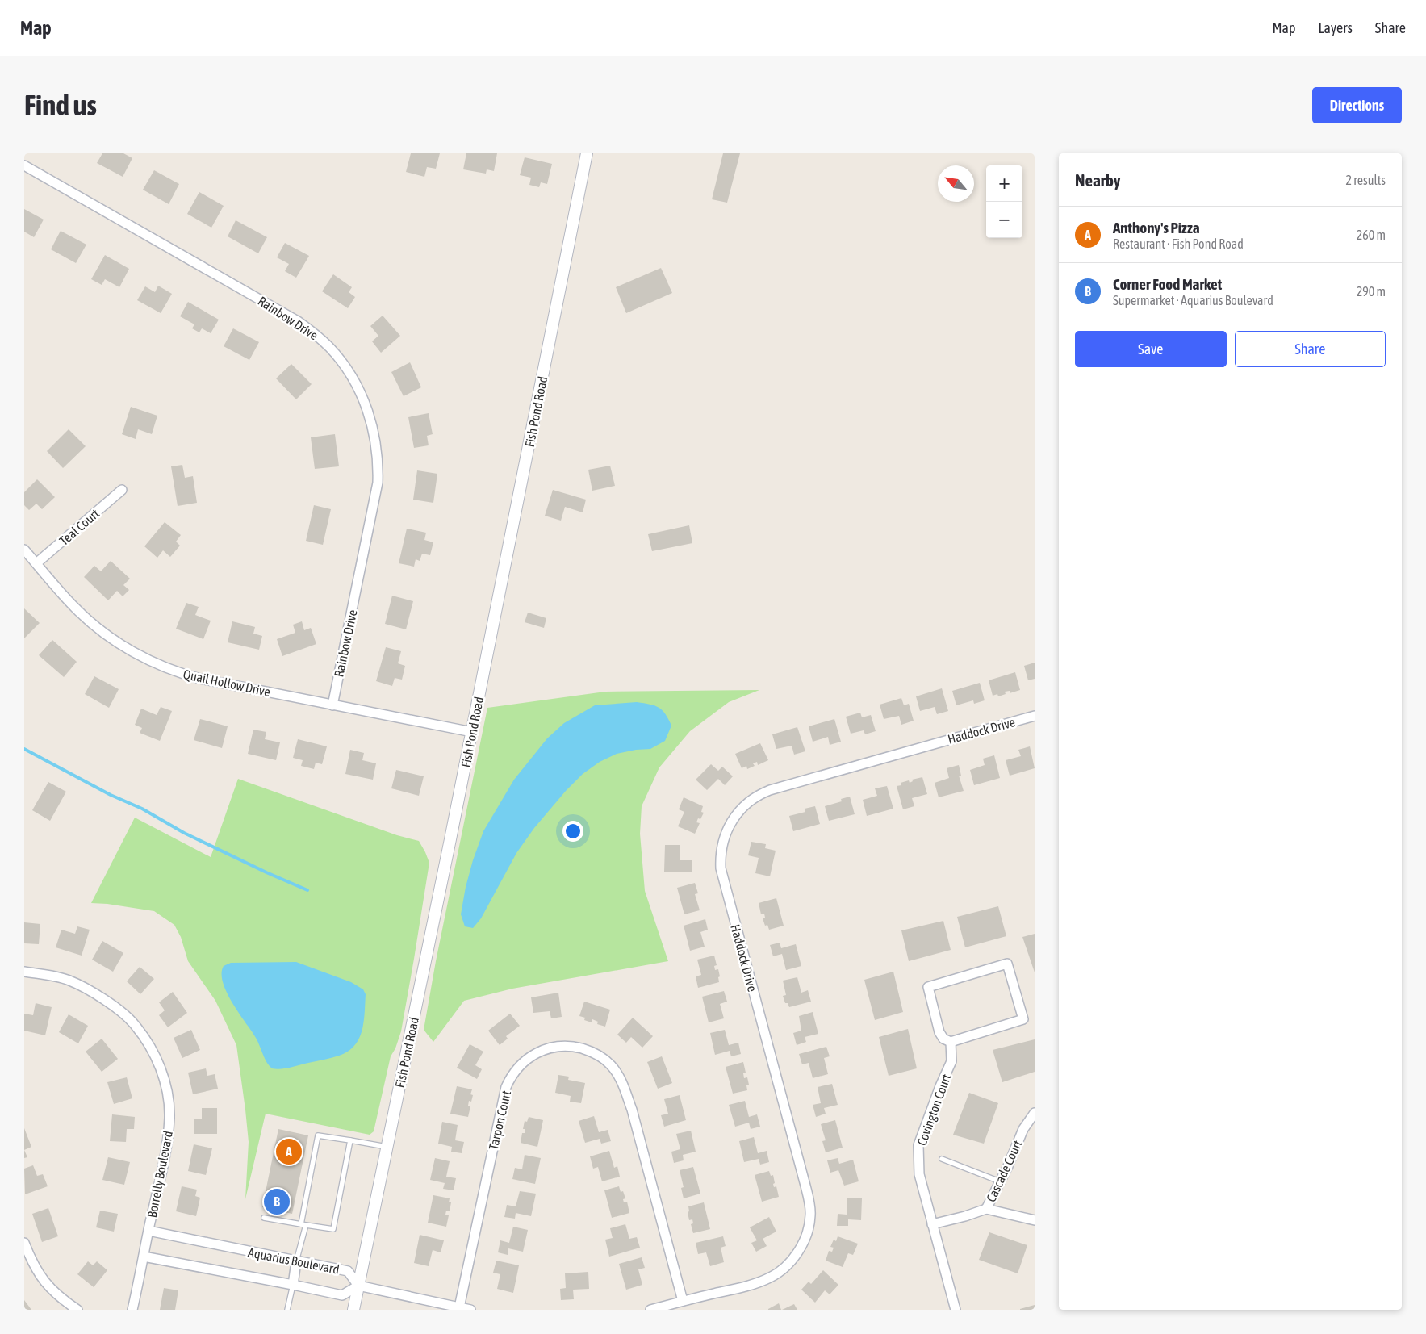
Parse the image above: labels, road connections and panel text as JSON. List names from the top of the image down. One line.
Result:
{"streets":{"street":["Rainbow Drive","Fish Pond Road","Teal Court","Quail Hollow Drive","Haddock Drive","Covington Court","Tarpon Court","Cascade Court","Borrelly Boulevard","Aquarius Boulevard"]},"crossings":[["Rainbow Drive","Quail Hollow Drive"],["Fish Pond Road","Quail Hollow Drive"],["Fish Pond Road","Aquarius Boulevard"],["Teal Court","Quail Hollow Drive"],["Haddock Drive","Tarpon Court"],["Covington Court","Cascade Court"],["Borrelly Boulevard","Aquarius Boulevard"]],"north":"top left","page":{"header":"Map","nav":["Map","Layers","Share"],"buttons":["Directions",["Save","Share"]],"title":"Find us","heading":["Nearby","2 results"],"map_buttons":["+","−"],"list":[{"mark":"A","name":"Anthony's Pizza","note":"Restaurant · Fish Pond Road","value":"260 m"},{"mark":"B","name":"Corner Food Market","note":"Supermarket · Aquarius Boulevard","value":"290 m"}],"pins":["A","B"]}}
